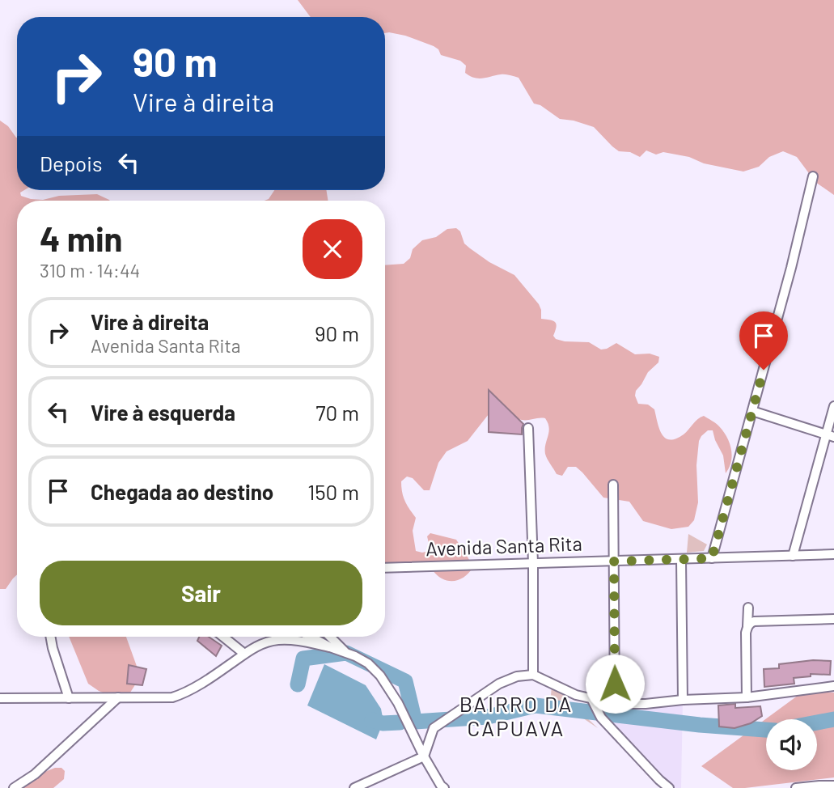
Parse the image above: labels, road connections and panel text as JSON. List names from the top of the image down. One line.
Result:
{"streets":{"street":["Avenida Santa Rita"]},"districts":["BAIRRO DA CAPUAVA"],"page":{"turn":["90 m","Vire à direita"],"then":"Depois","heading":["4 min","310 m · 14:44"],"list":[{"name":"Vire à direita","note":"Avenida Santa Rita","value":"90 m"},{"name":"Vire à esquerda","value":"70 m"},{"name":"Chegada ao destino","value":"150 m"}],"buttons":"Sair"}}
